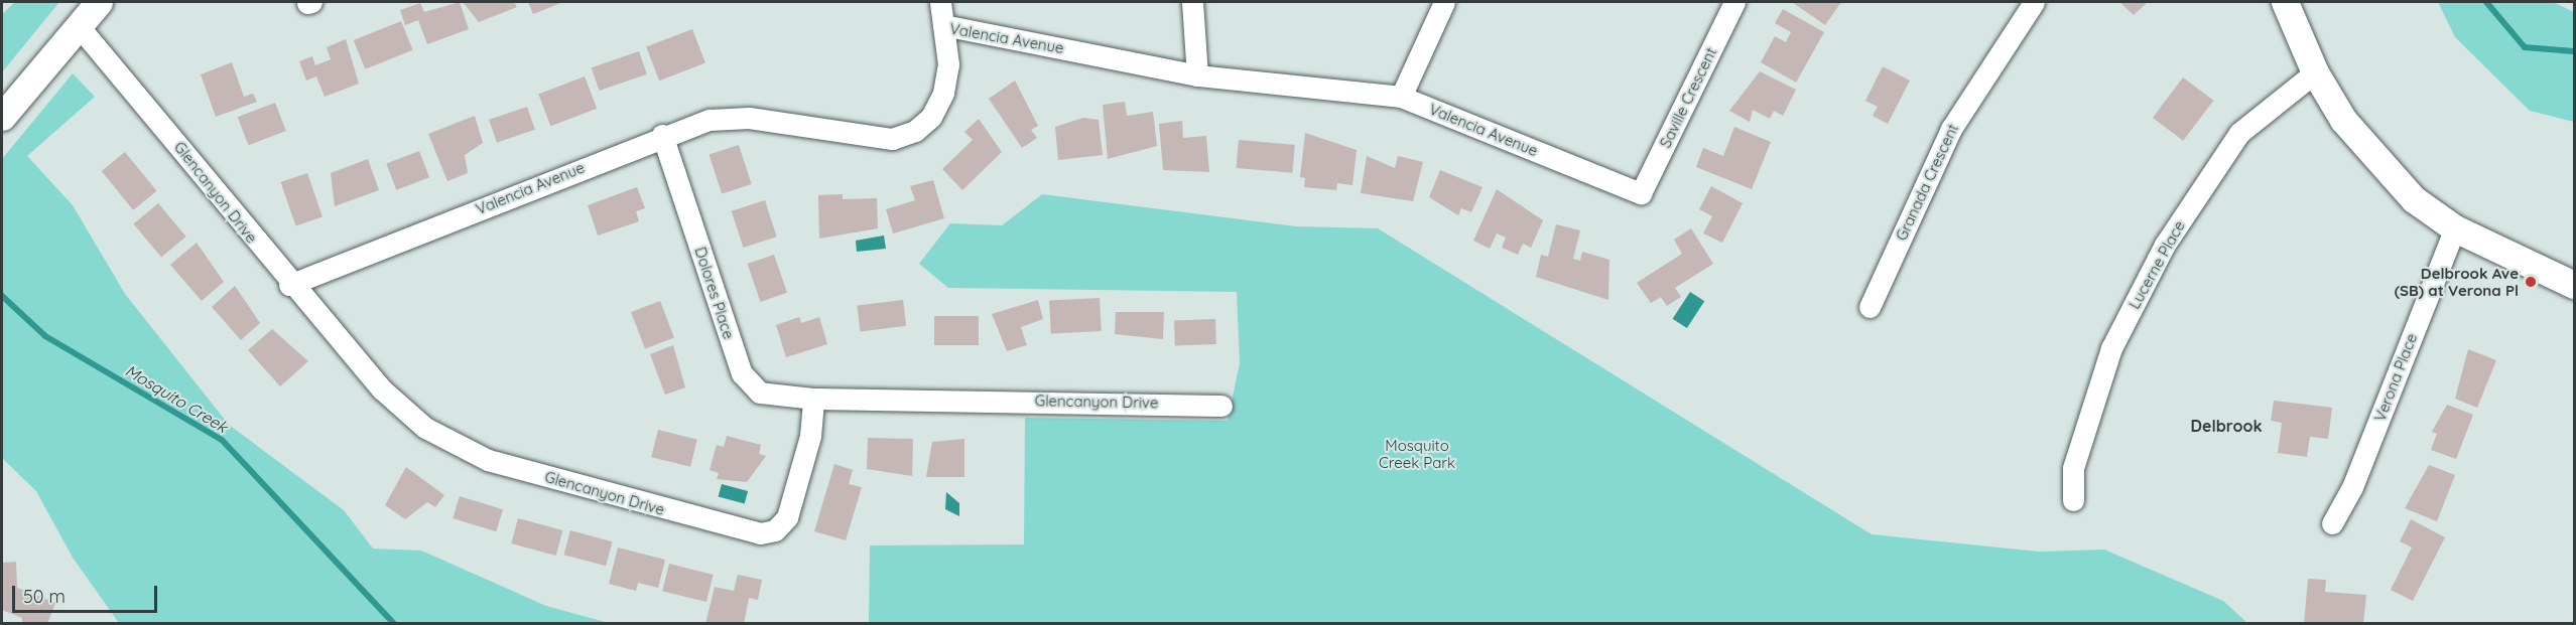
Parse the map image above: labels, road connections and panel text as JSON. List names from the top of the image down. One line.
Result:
{"streets":{"street":["Valencia Avenue","Saville Crescent","Granada Crescent","Glencanyon Drive","Lucerne Place","Dolores Place","Verona Place"]},"crossings":[["Valencia Avenue","Saville Crescent"],["Valencia Avenue","Glencanyon Drive"],["Valencia Avenue","Dolores Place"],["Glencanyon Drive","Dolores Place"]],"districts":["Delbrook"],"water":["Mosquito Creek"],"parks":["Mosquito Creek Park"],"places":["Delbrook Ave (SB) at Verona Pl"],"scale_bar":"50 m"}
